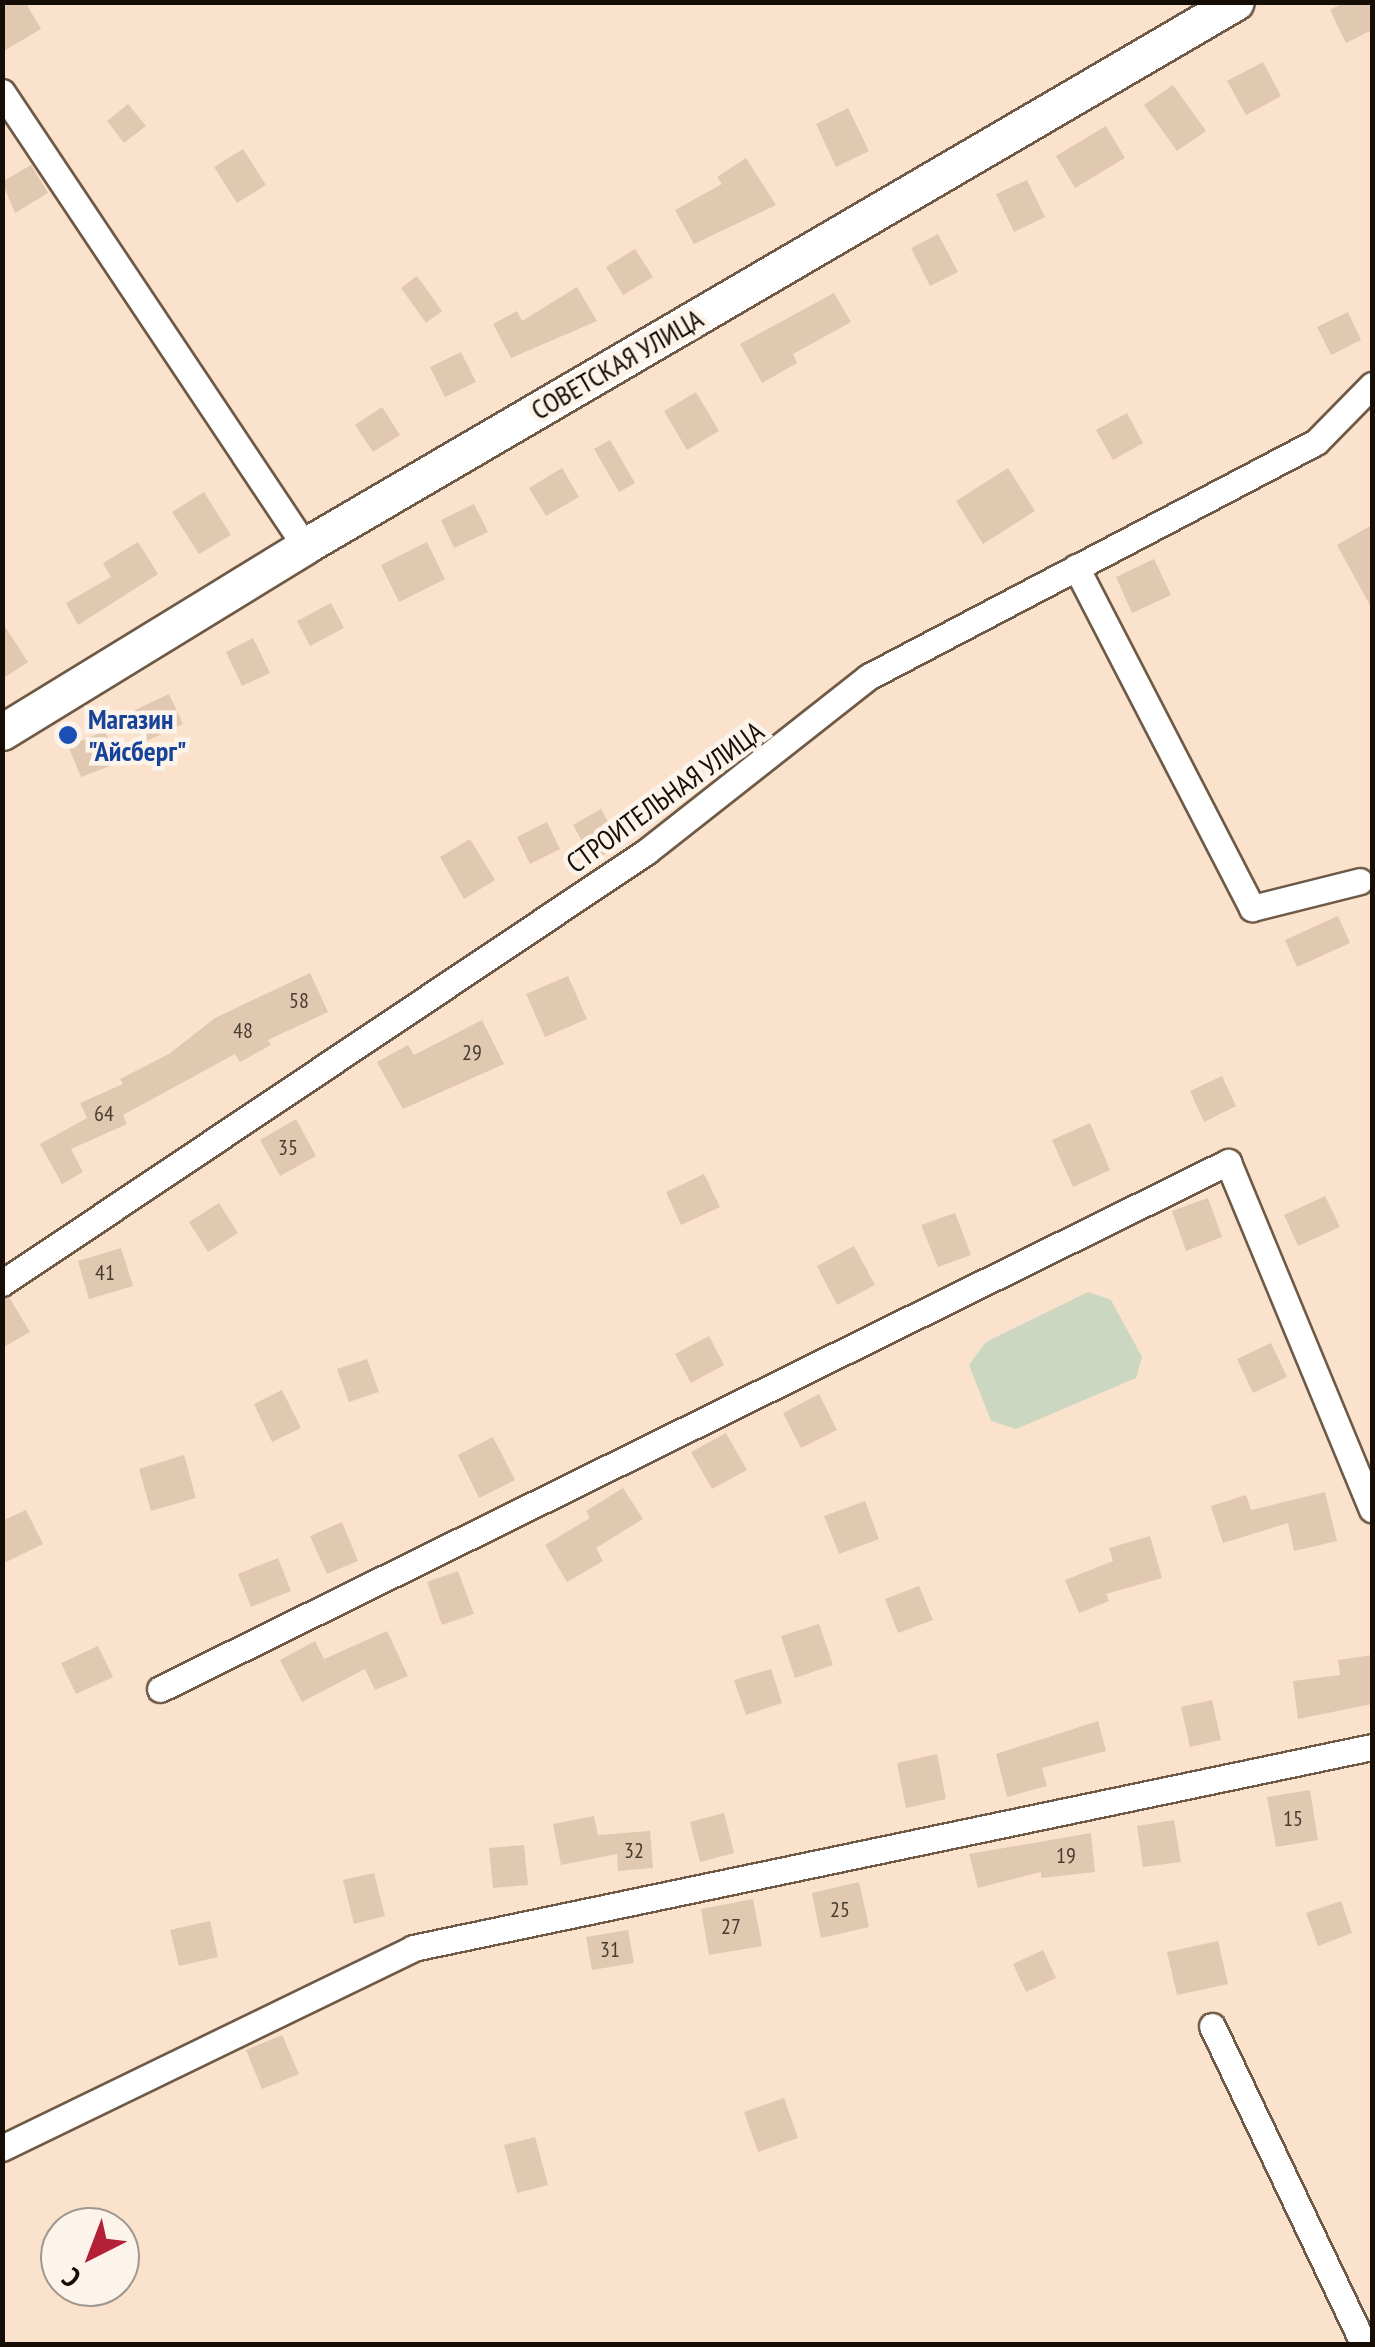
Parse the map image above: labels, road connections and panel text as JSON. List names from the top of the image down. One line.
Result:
{"streets":{"main road":["СОВЕТСКАЯ УЛИЦА"],"street":["СТРОИТЕЛЬНАЯ УЛИЦА"]},"places":["Магазин \"Айсберг\""],"house_numbers":["58","48","29","64","35","41","15","32","19","25","27","31"],"north":"bottom left"}
